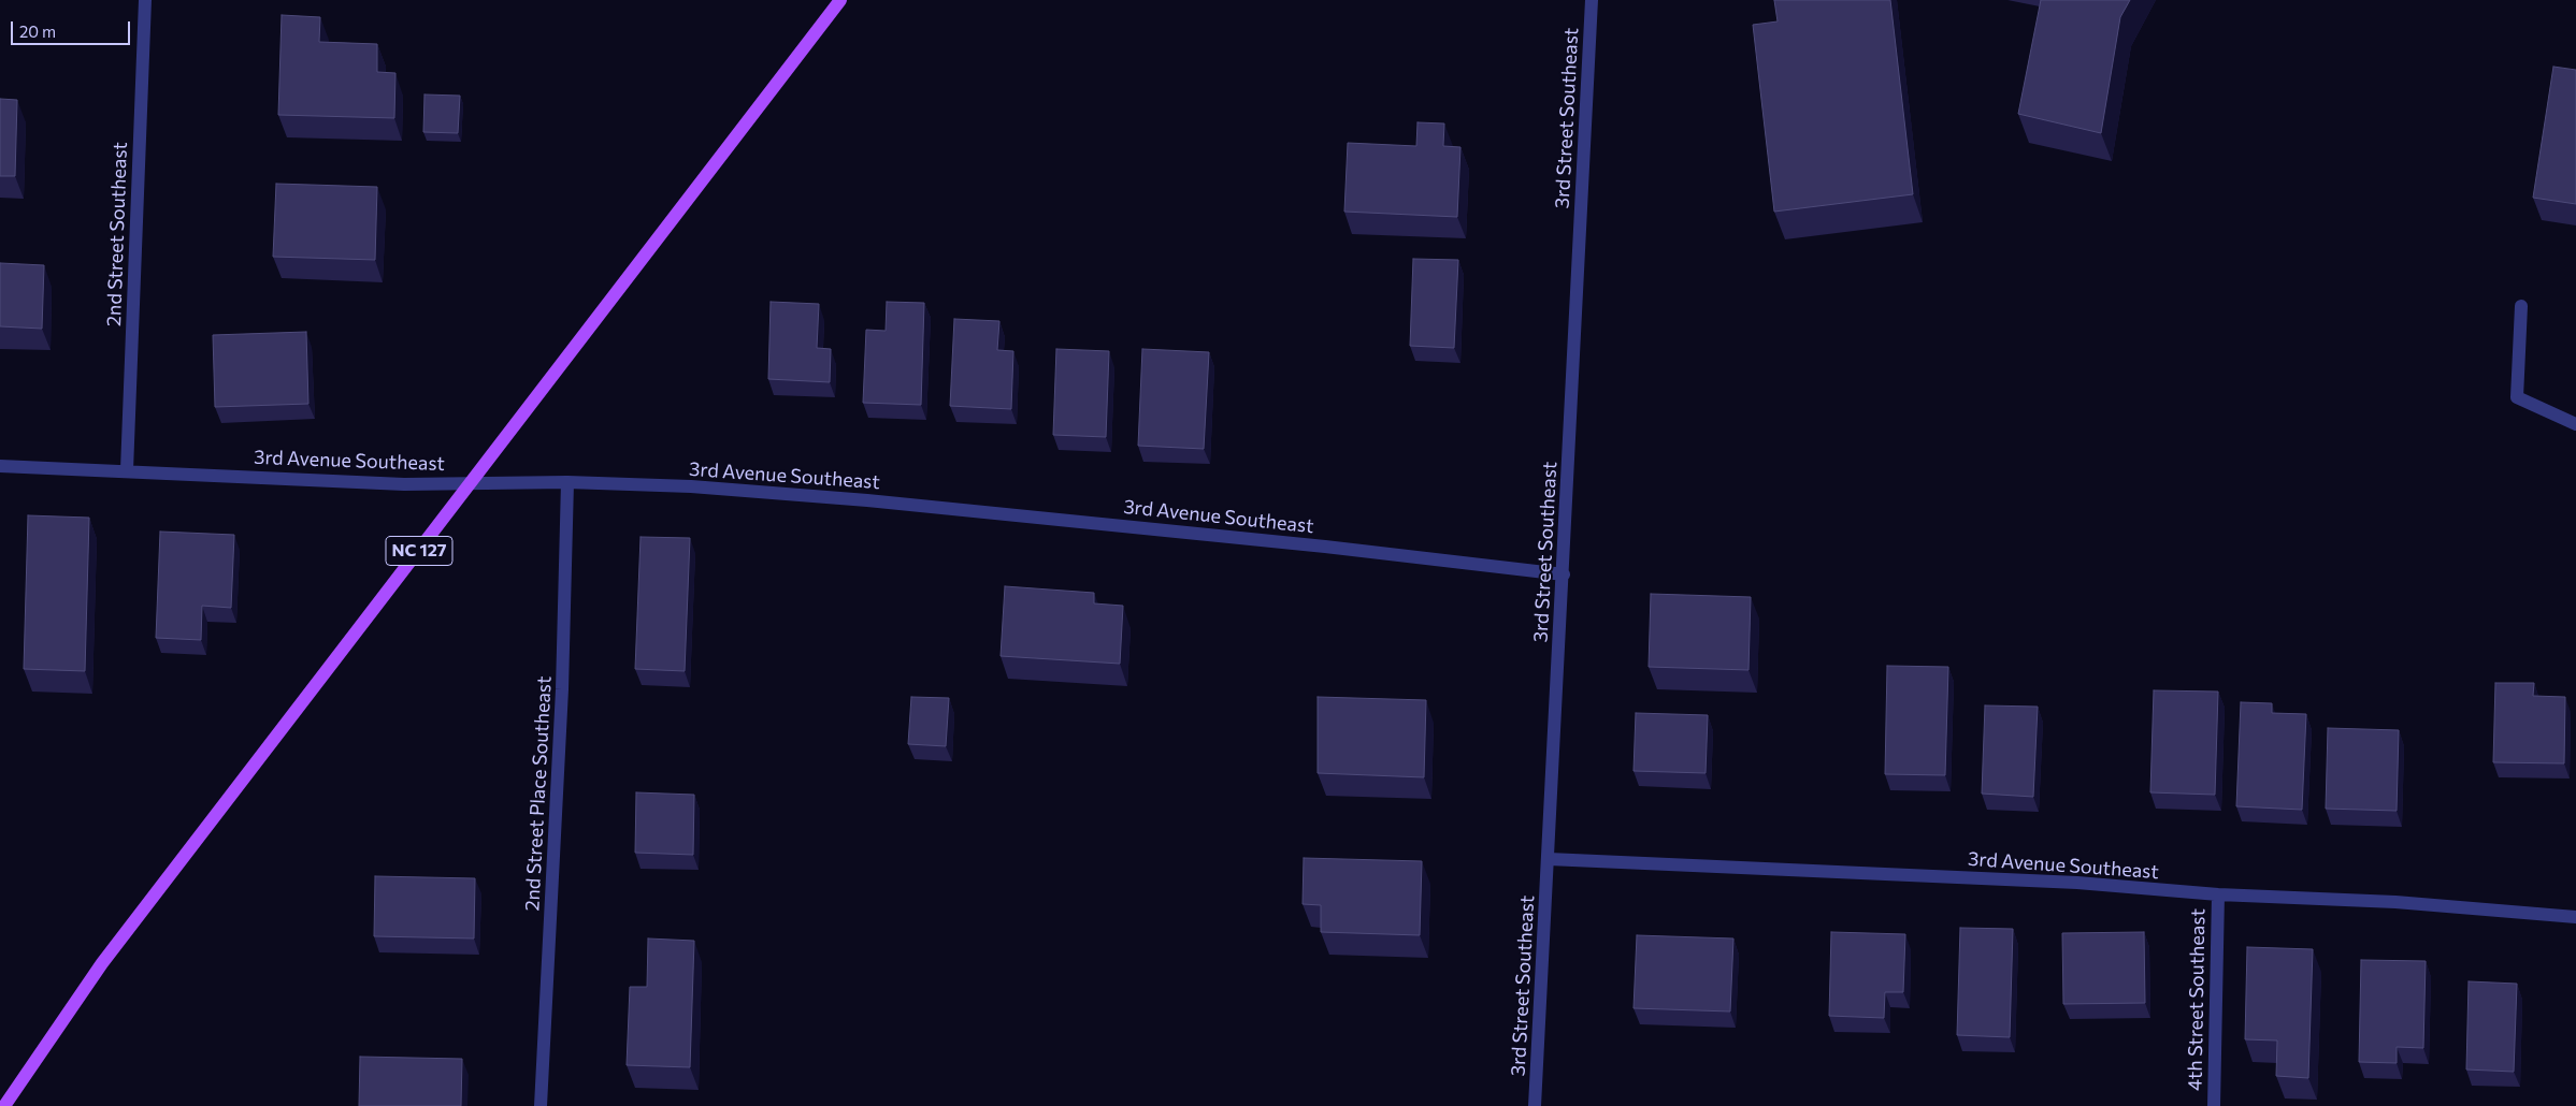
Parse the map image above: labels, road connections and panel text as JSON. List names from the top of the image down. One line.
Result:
{"streets":{"main road":["NC 127"],"street":["3rd Street Southeast","2nd Street Southeast","3rd Avenue Southeast","2nd Street Place Southeast","4th Street Southeast"]},"crossings":[["3rd Street Southeast","3rd Avenue Southeast"],["2nd Street Southeast","3rd Avenue Southeast"],["3rd Avenue Southeast","NC 127"],["3rd Avenue Southeast","2nd Street Place Southeast"],["3rd Avenue Southeast","4th Street Southeast"]],"scale_bar":"20 m"}
